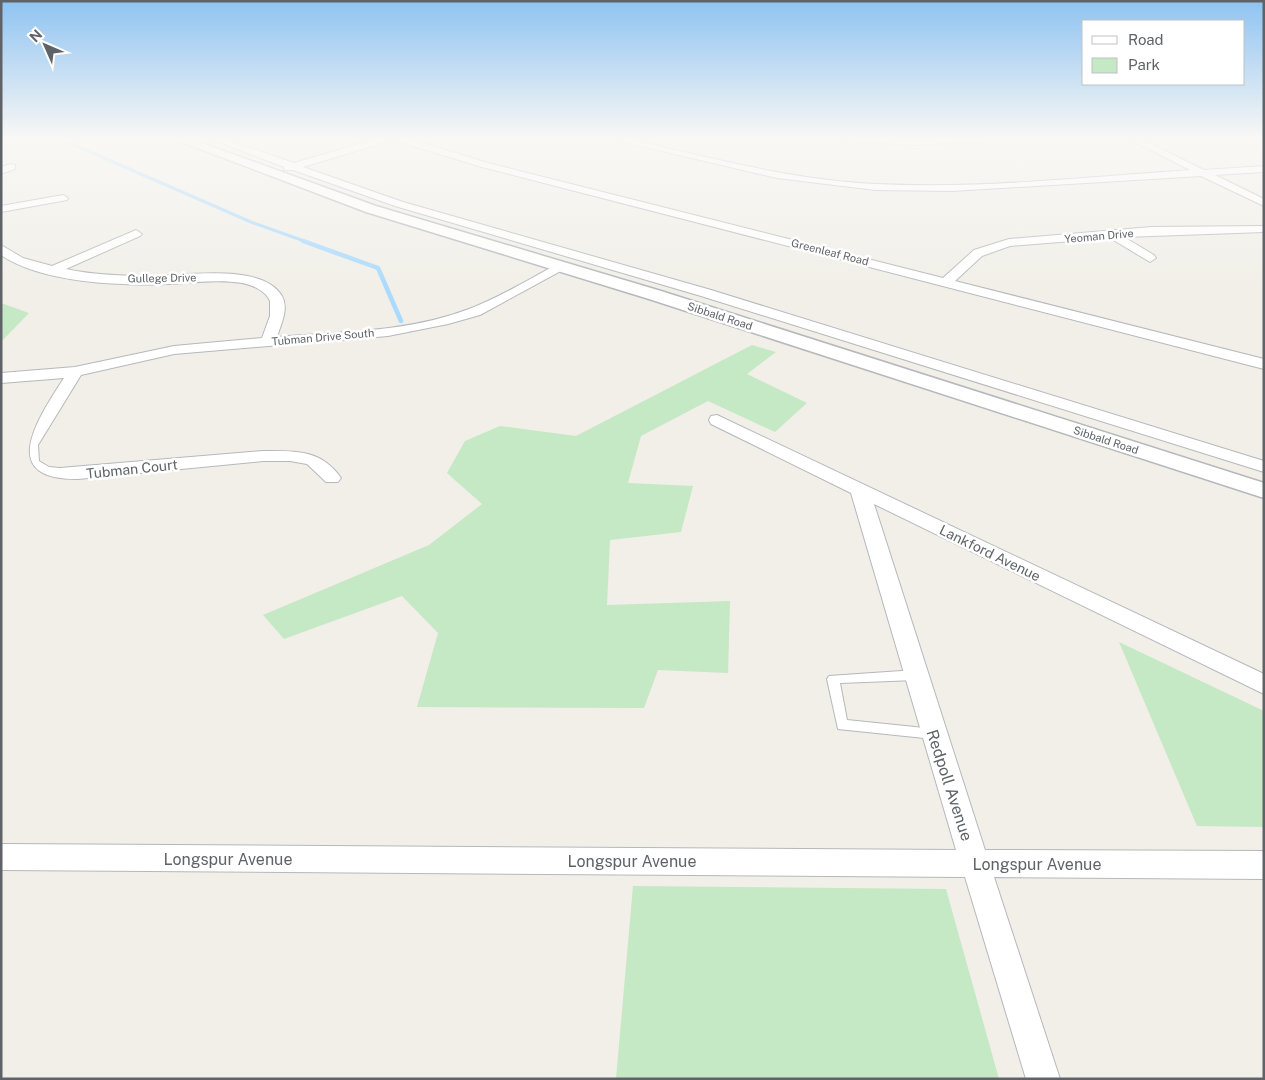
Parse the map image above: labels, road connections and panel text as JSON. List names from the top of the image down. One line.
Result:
{"streets":{"street":["Yeoman Drive","Greenleaf Road","Gullege Drive","Sibbald Road","Tubman Drive South","Tubman Court","Lankford Avenue","Redpoll Avenue","Longspur Avenue"]},"crossings":[["Yeoman Drive","Greenleaf Road"],["Gullege Drive","Tubman Drive South"],["Sibbald Road","Tubman Drive South"],["Tubman Drive South","Tubman Court"],["Lankford Avenue","Redpoll Avenue"],["Redpoll Avenue","Longspur Avenue"]],"legend":["Road","Park"],"north":"top left"}
